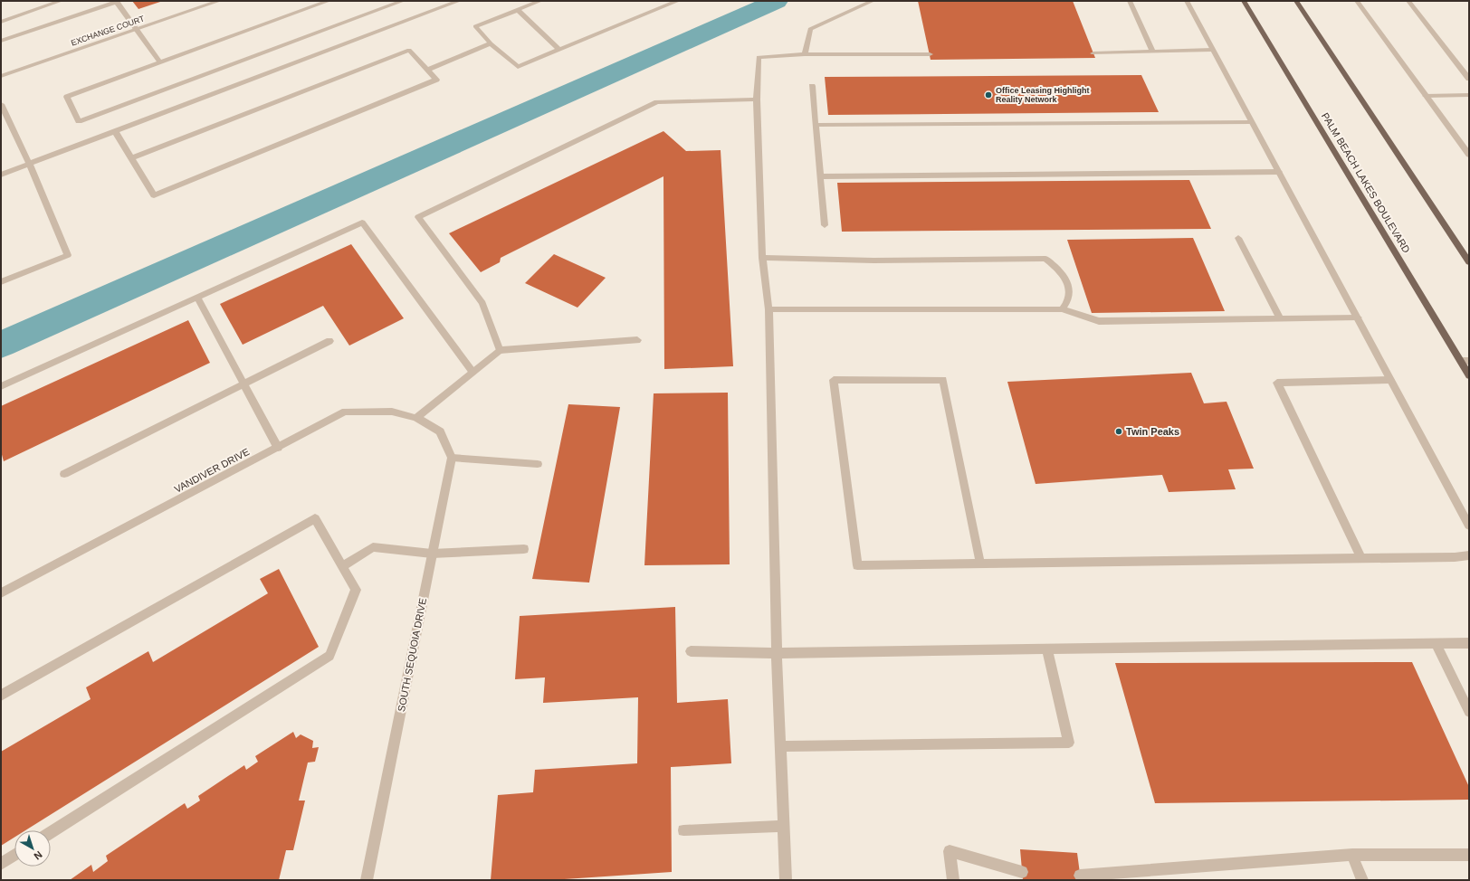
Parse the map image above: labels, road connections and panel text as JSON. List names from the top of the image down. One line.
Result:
{"streets":{"main road":["PALM BEACH LAKES BOULEVARD"],"street":["EXCHANGE COURT","VANDIVER DRIVE","SOUTH SEQUOIA DRIVE"]},"crossings":[["VANDIVER DRIVE","SOUTH SEQUOIA DRIVE"]],"places":["Office Leasing Highlight Reality Network","Twin Peaks"],"north":"bottom right"}
